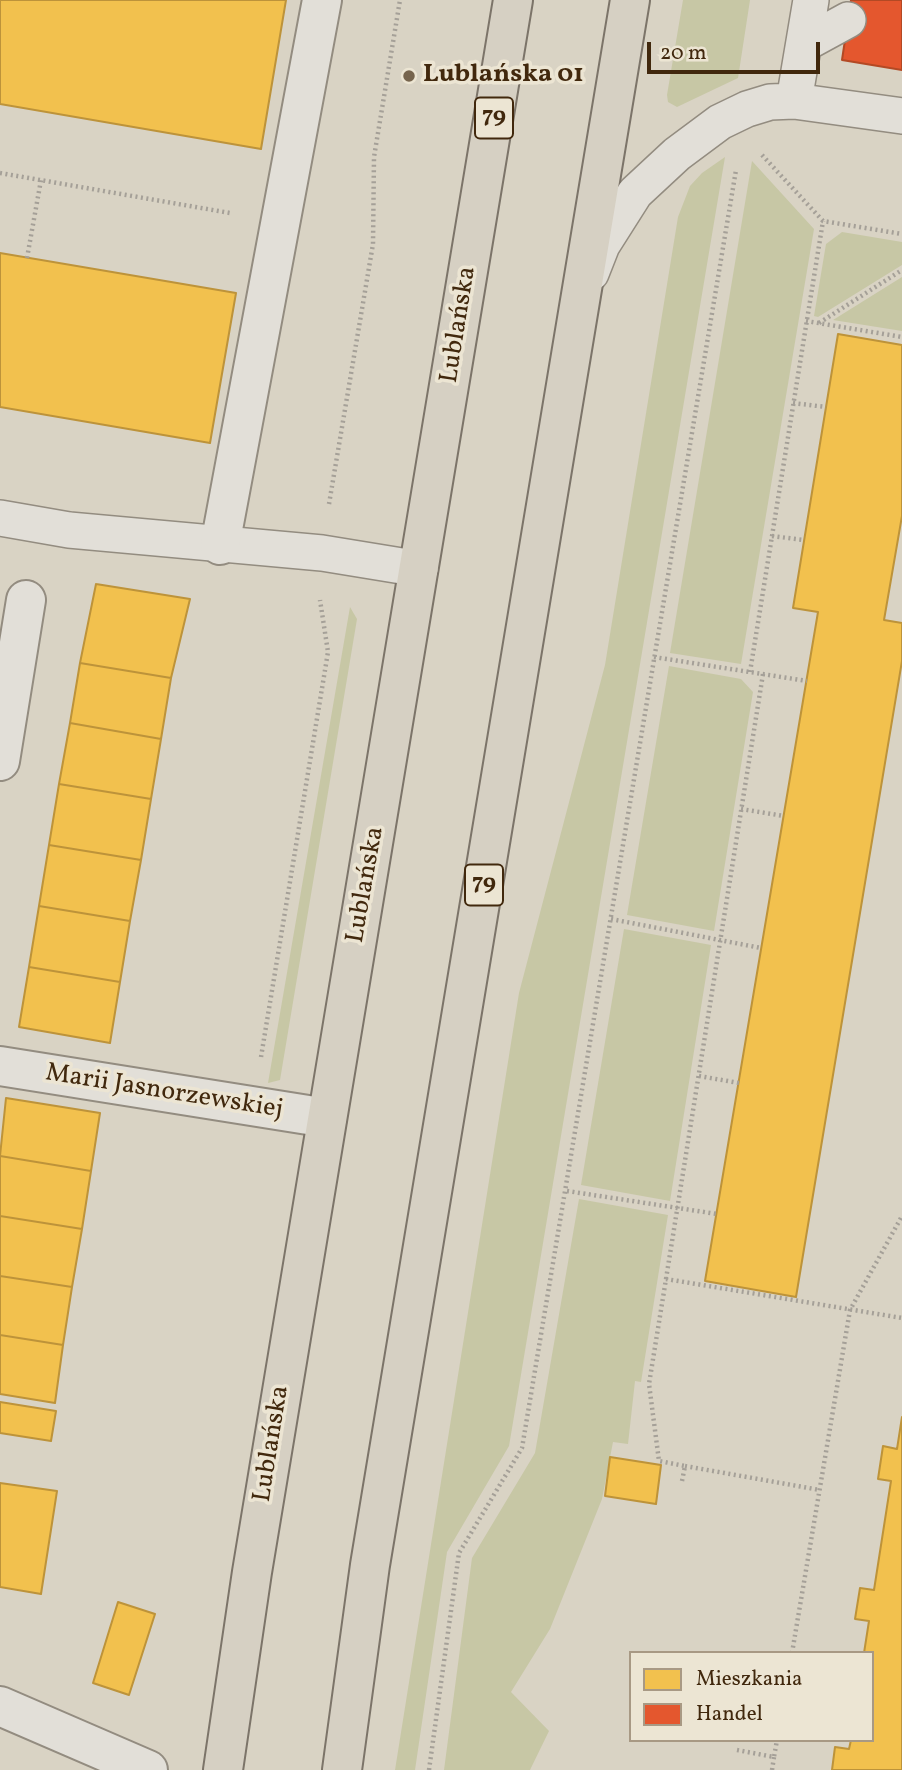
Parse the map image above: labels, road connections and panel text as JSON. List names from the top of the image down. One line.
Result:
{"streets":{"main road":["79","Lublańska"],"street":["Marii Jasnorzewskiej"]},"crossings":[["Lublańska","Marii Jasnorzewskiej"]],"places":["Lublańska 01"],"legend":["Mieszkania","Handel"],"scale_bar":"20 m"}
